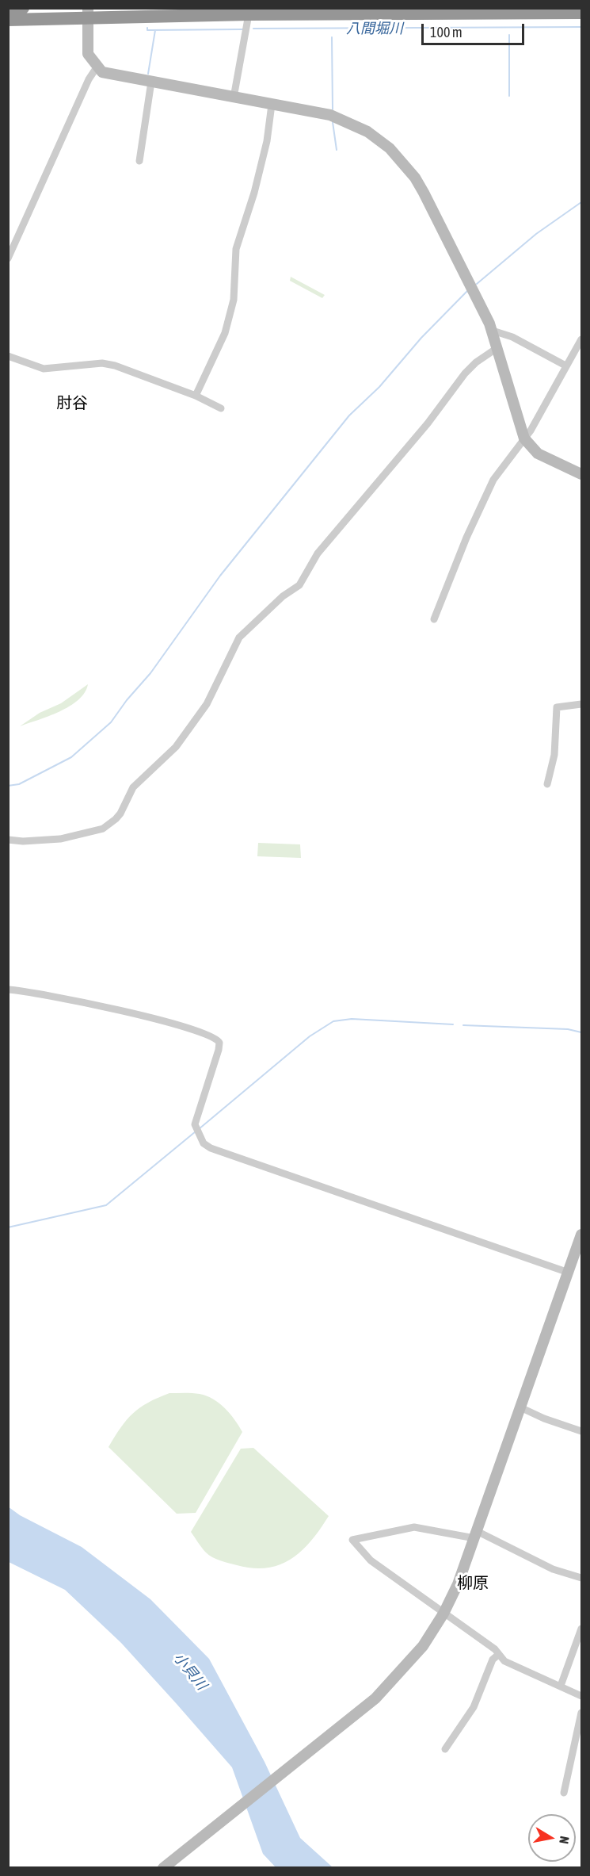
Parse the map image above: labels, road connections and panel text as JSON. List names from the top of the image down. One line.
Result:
{"districts":["肘谷","柳原"],"water":["八間堀川","小貝川"],"scale_bar":"100 m","north":"right"}
